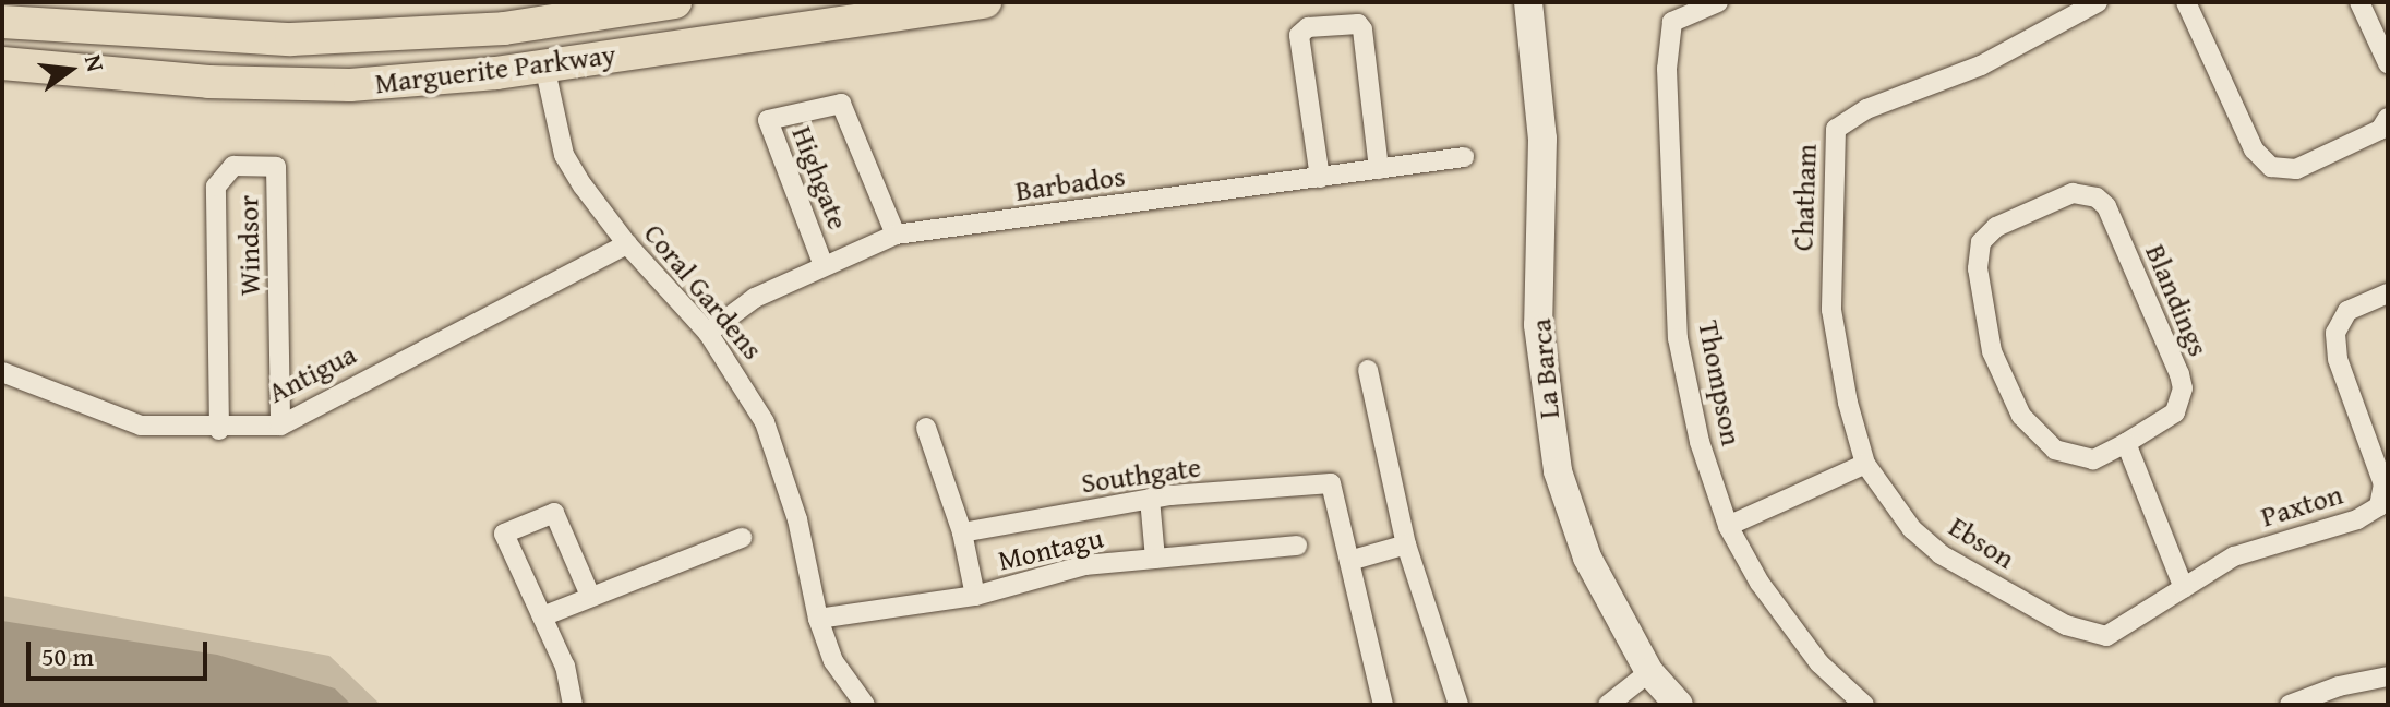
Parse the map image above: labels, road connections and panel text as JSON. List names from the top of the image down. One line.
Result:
{"streets":{"main road":["Marguerite Parkway"],"street":["Highgate","Barbados","Chatham","Windsor","Coral Gardens","Blandings","La Barca","Antigua","Thompson","Southgate","Paxton","Ebson","Montagu"]},"crossings":[["Marguerite Parkway","Coral Gardens"],["Highgate","Barbados"],["Barbados","Coral Gardens"],["Chatham","Ebson"],["Windsor","Antigua"],["Coral Gardens","Antigua"],["Coral Gardens","Montagu"],["Paxton","Ebson"]],"scale_bar":"50 m","north":"right"}
